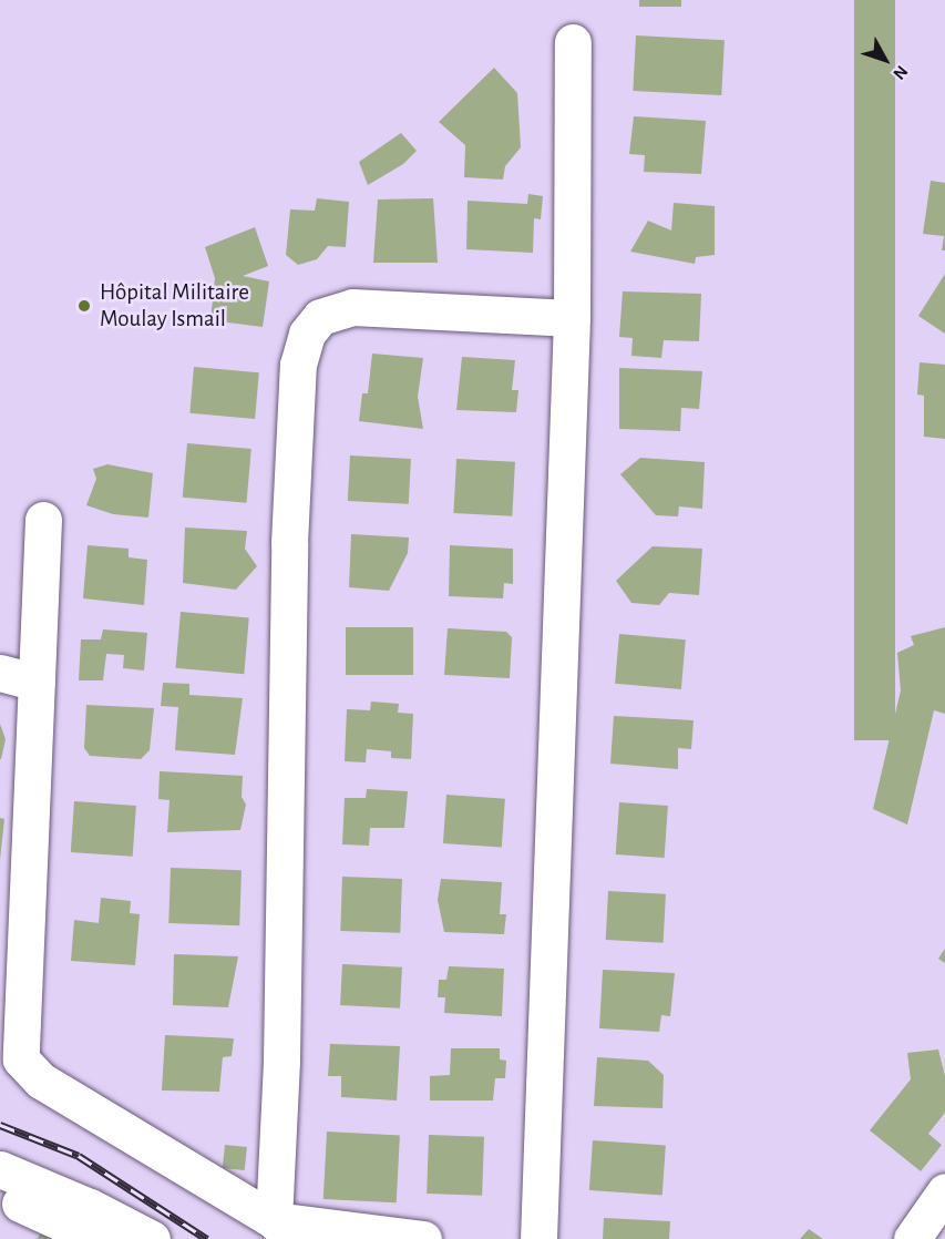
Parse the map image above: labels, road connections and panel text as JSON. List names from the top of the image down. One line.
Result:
{"places":["Hôpital Militaire Moulay Ismail"],"north":"bottom right"}
